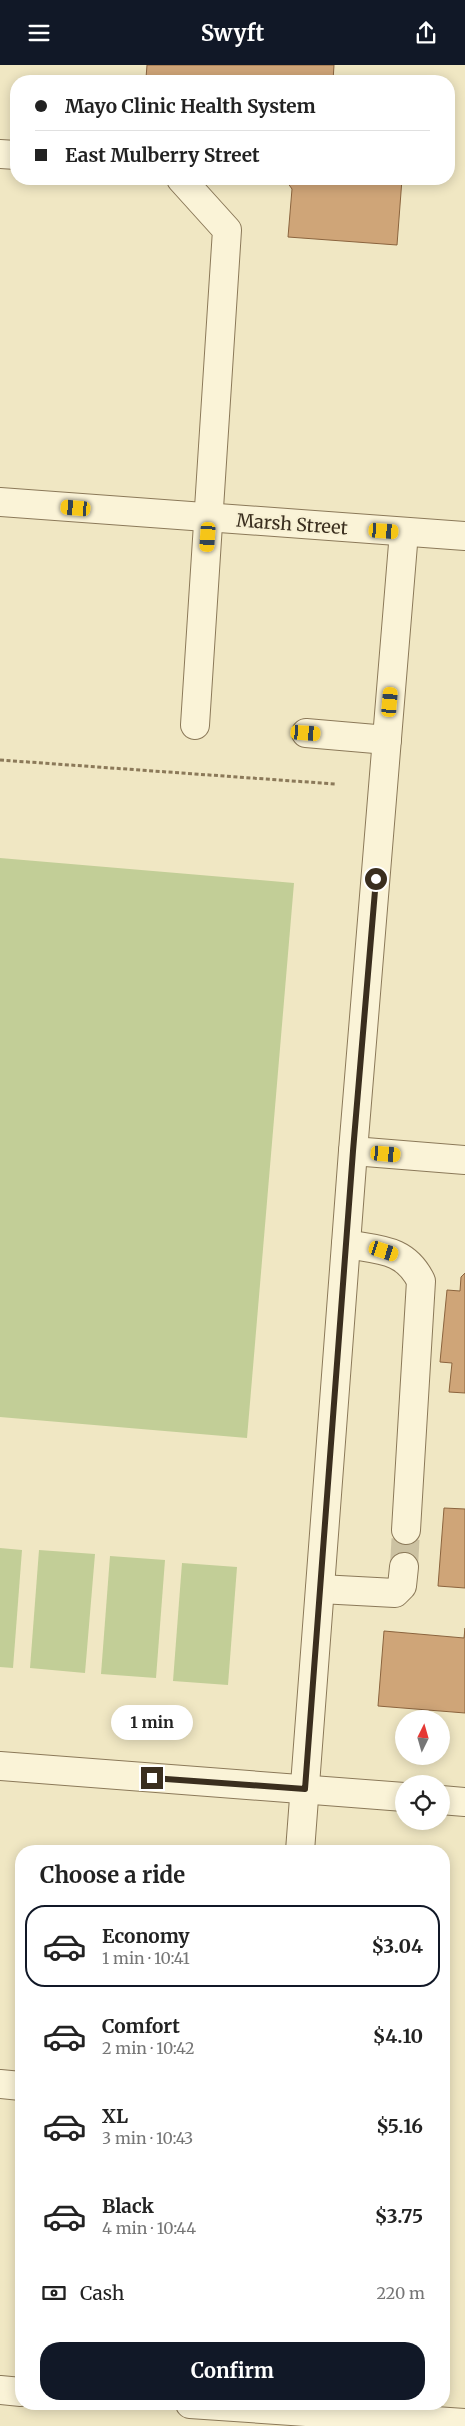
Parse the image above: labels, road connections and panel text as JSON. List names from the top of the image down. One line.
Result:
{"streets":{"street":["Marsh Street"]},"north":"top","page":{"header":"Swyft","banner":["Mayo Clinic Health System","East Mulberry Street"],"bubble":"1 min","heading":"Choose a ride","list":[{"name":"Economy","note":"1 min · 10:41","value":"$3.04"},{"name":"Comfort","note":"2 min · 10:42","value":"$4.10"},{"name":"XL","note":"3 min · 10:43","value":"$5.16"},{"name":"Black","note":"4 min · 10:44","value":"$3.75"}],"pay":["Cash","220 m"],"buttons":"Confirm"}}
